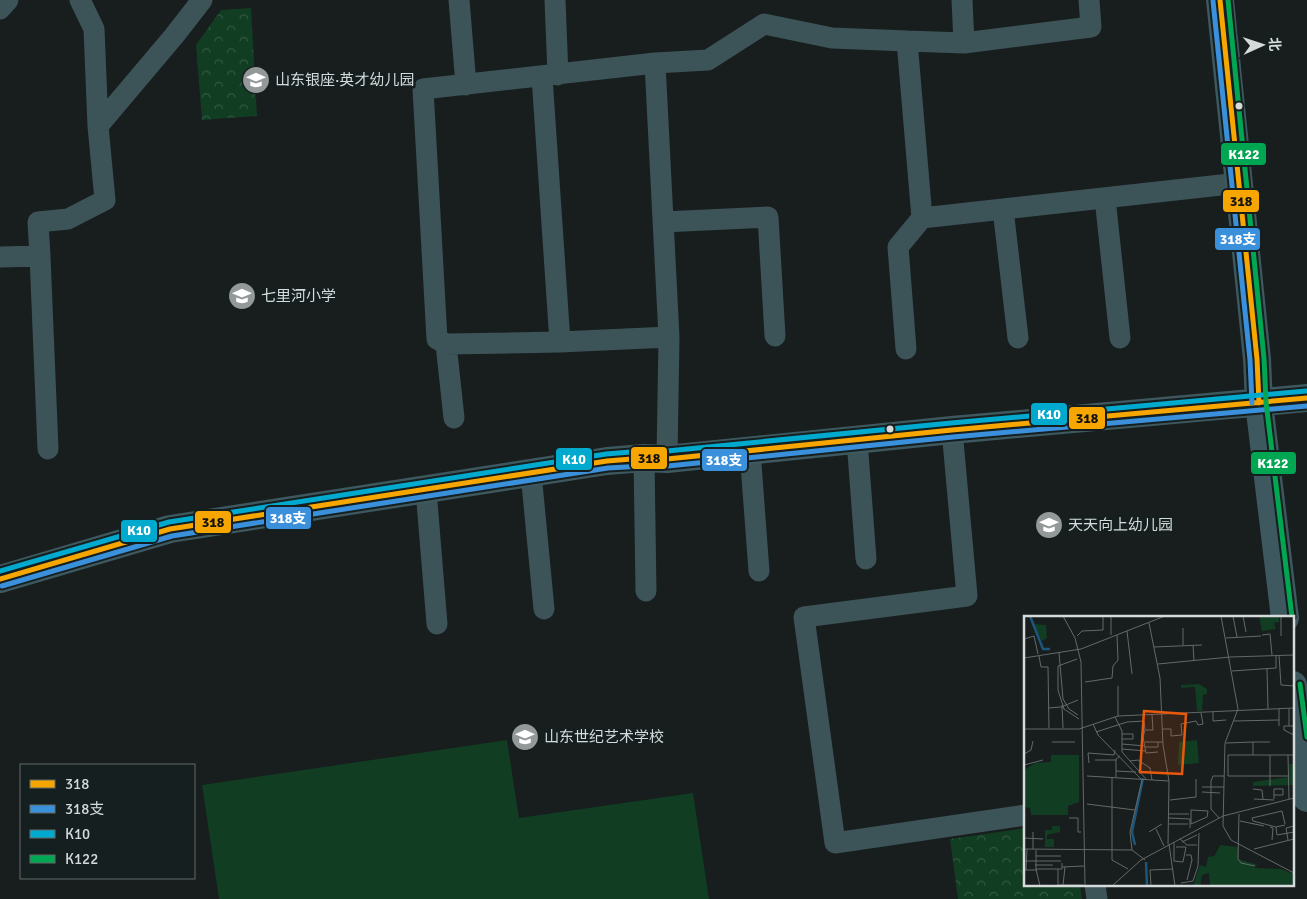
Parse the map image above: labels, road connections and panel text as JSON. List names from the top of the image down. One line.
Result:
{"places":{"school or university":["山东银座·英才幼儿园","七里河小学","天天向上幼儿园","山东世纪艺术学校"]},"lines":["transit line 318","transit line K122","transit line 318支","transit line K10"],"legend":["318","318支","K10","K122"],"north":"right"}
